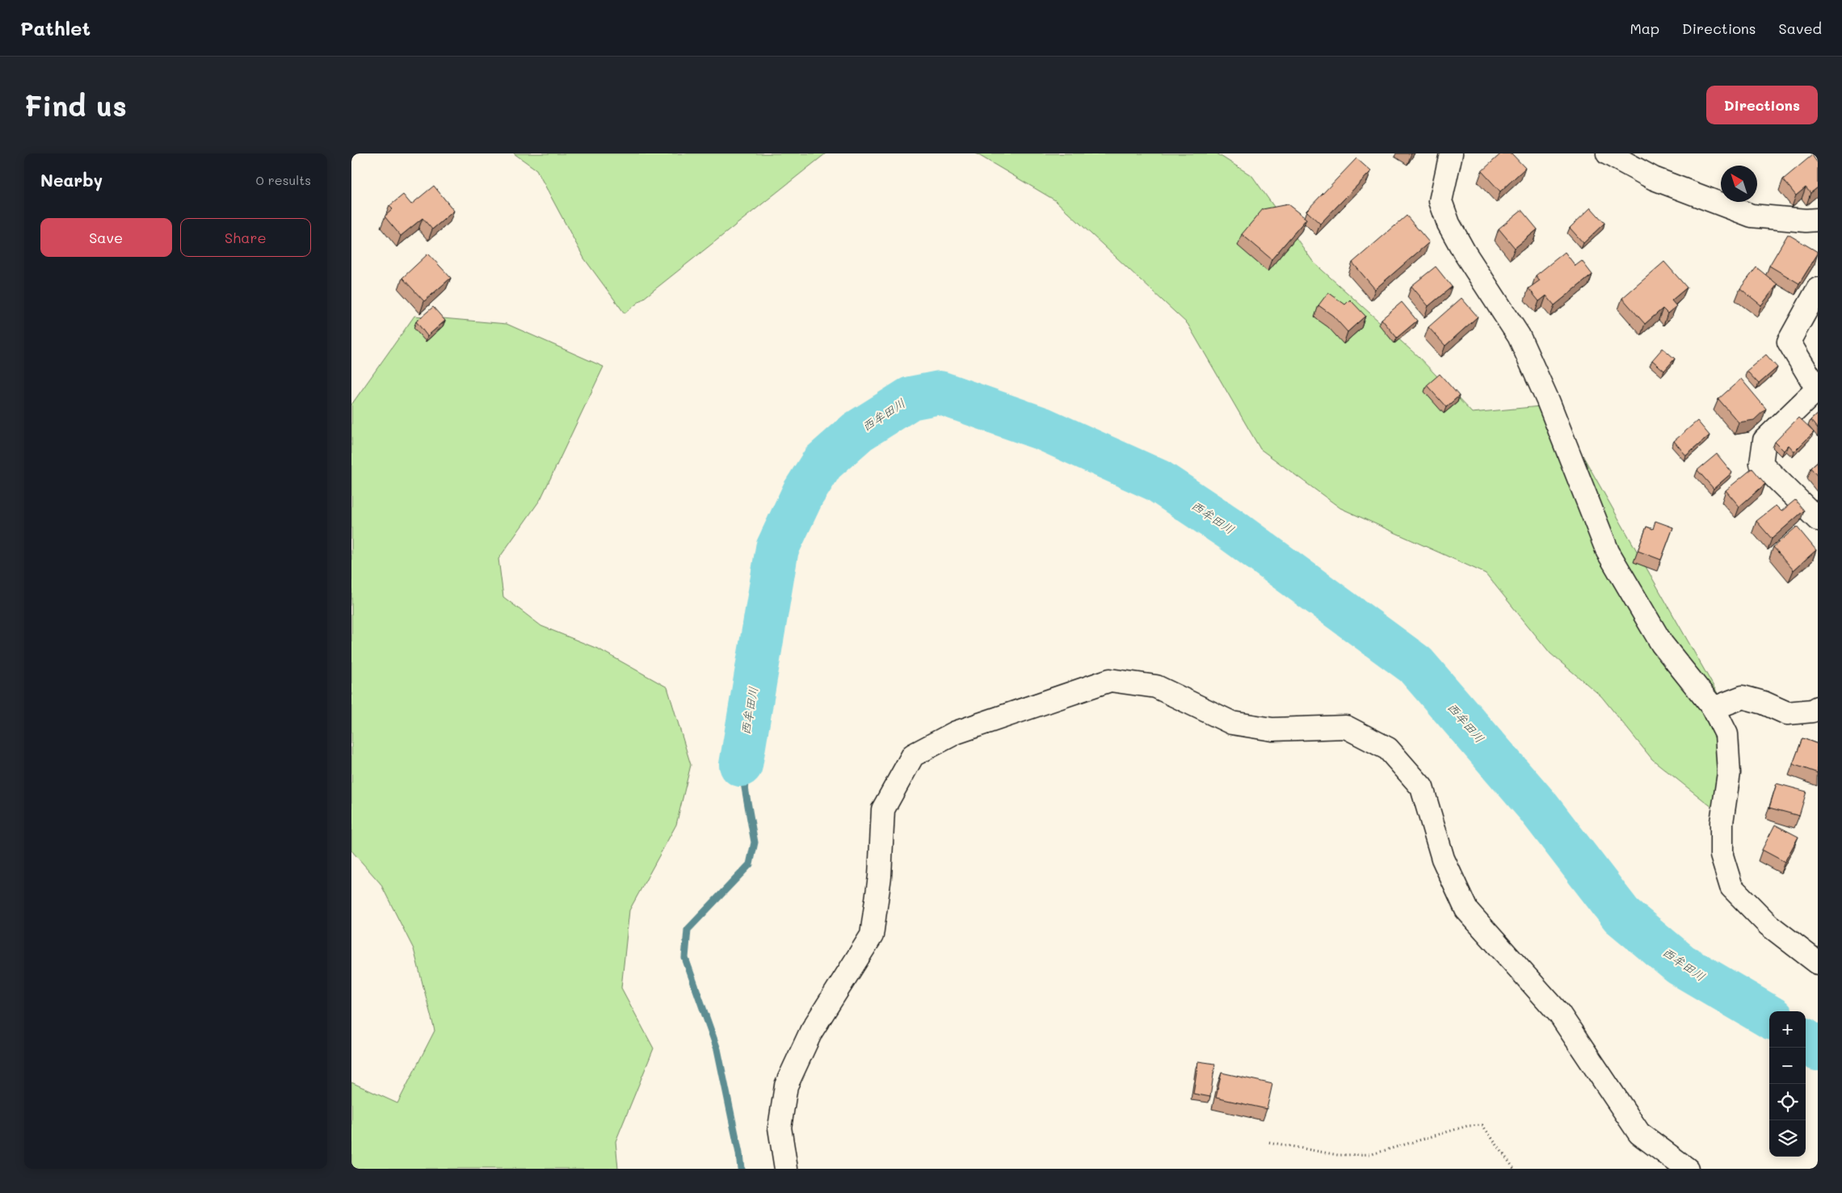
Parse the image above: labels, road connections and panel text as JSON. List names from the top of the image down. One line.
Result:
{"water":["西牟田川"],"north":"top left","page":{"header":"Pathlet","nav":["Map","Directions","Saved"],"buttons":["Directions",["Save","Share"]],"title":"Find us","heading":["Nearby","0 results"],"map_buttons":["+","−"]}}
